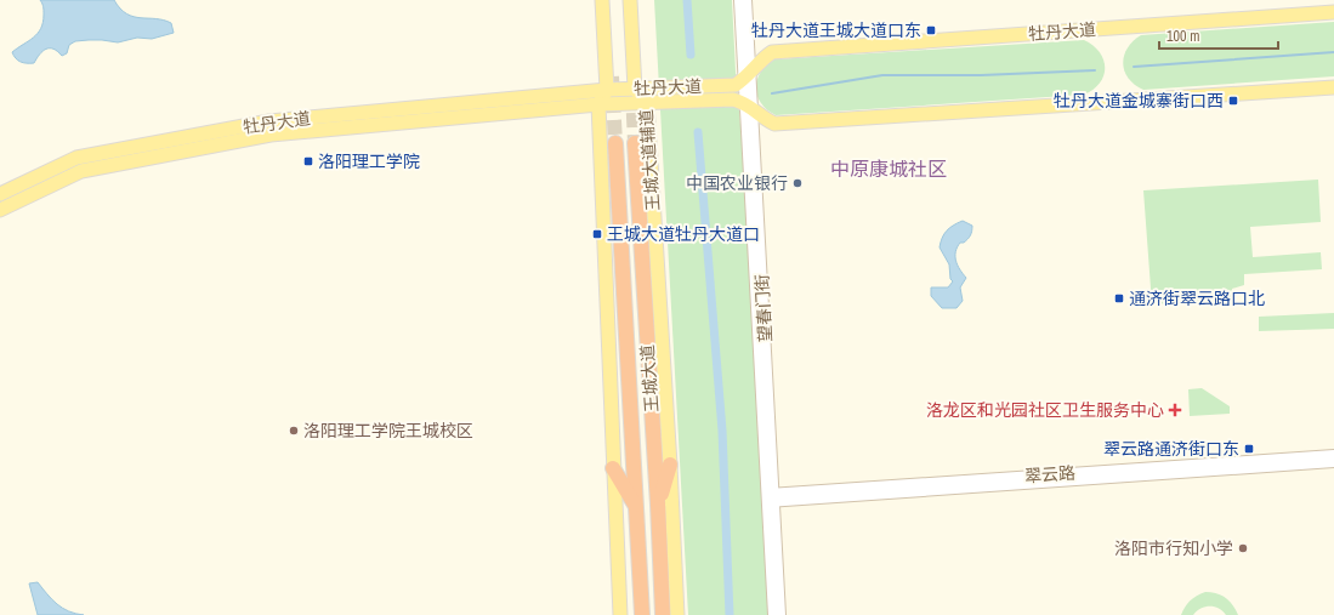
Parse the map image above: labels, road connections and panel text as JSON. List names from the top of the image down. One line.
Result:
{"streets":{"highway":["王城大道"],"main road":["牡丹大道","王城大道辅道"],"street":["望春门街","翠云路"]},"crossings":[["牡丹大道","王城大道辅道"],["牡丹大道","望春门街"],["望春门街","翠云路"]],"districts":["中原康城社区"],"places":{"transit":["牡丹大道王城大道口东","牡丹大道金城寨街口西","洛阳理工学院","王城大道牡丹大道口","通济街翠云路口北","翠云路通济街口东"],"other":["中国农业银行","洛阳理工学院王城校区","洛阳市行知小学"],"health":["洛龙区和光园社区卫生服务中心"]},"scale_bar":"100 m"}
